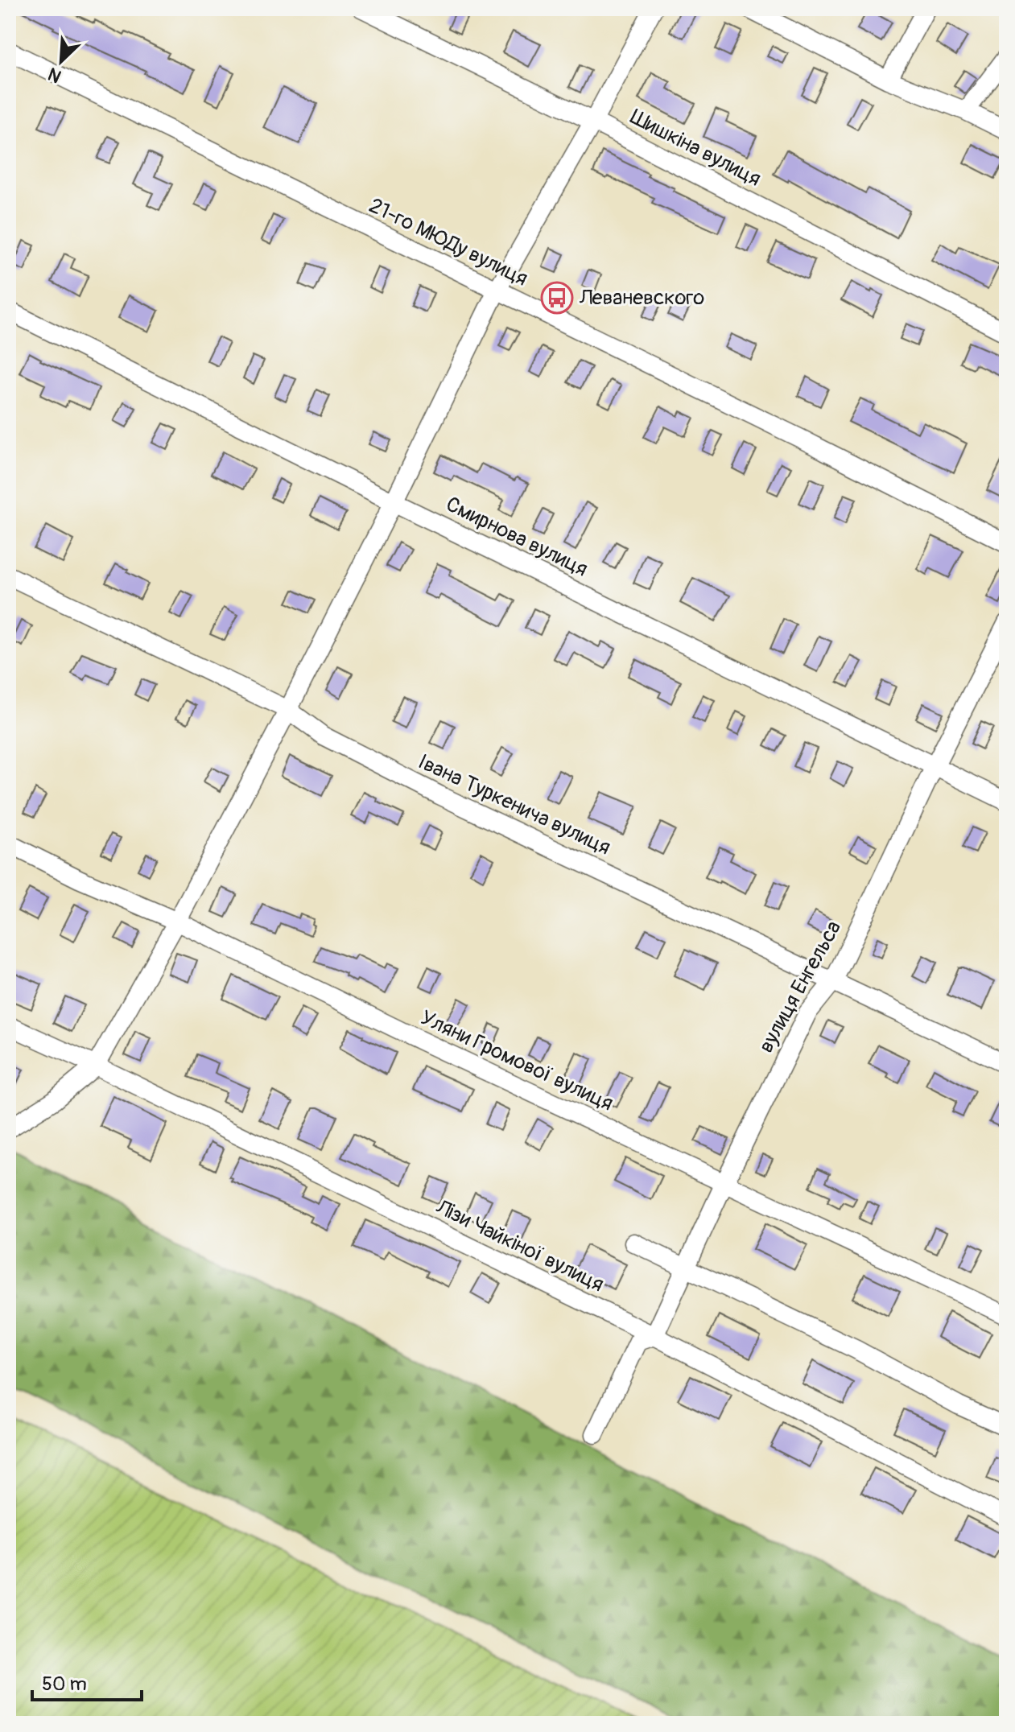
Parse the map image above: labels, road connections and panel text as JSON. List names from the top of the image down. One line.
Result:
{"streets":{"street":["Шишкіна вулиця","21-го МЮДу вулиця","Смирнова вулиця","Івана Туркенича вулиця","вулиця Енгельса","Уляни Громової вулиця","Лізи Чайкіної вулиця"]},"crossings":[["Смирнова вулиця","вулиця Енгельса"],["Івана Туркенича вулиця","вулиця Енгельса"],["вулиця Енгельса","Уляни Громової вулиця"],["вулиця Енгельса","Лізи Чайкіної вулиця"]],"places":{"bus stop":["Леваневского"]},"scale_bar":"50 m","north":"bottom left"}
